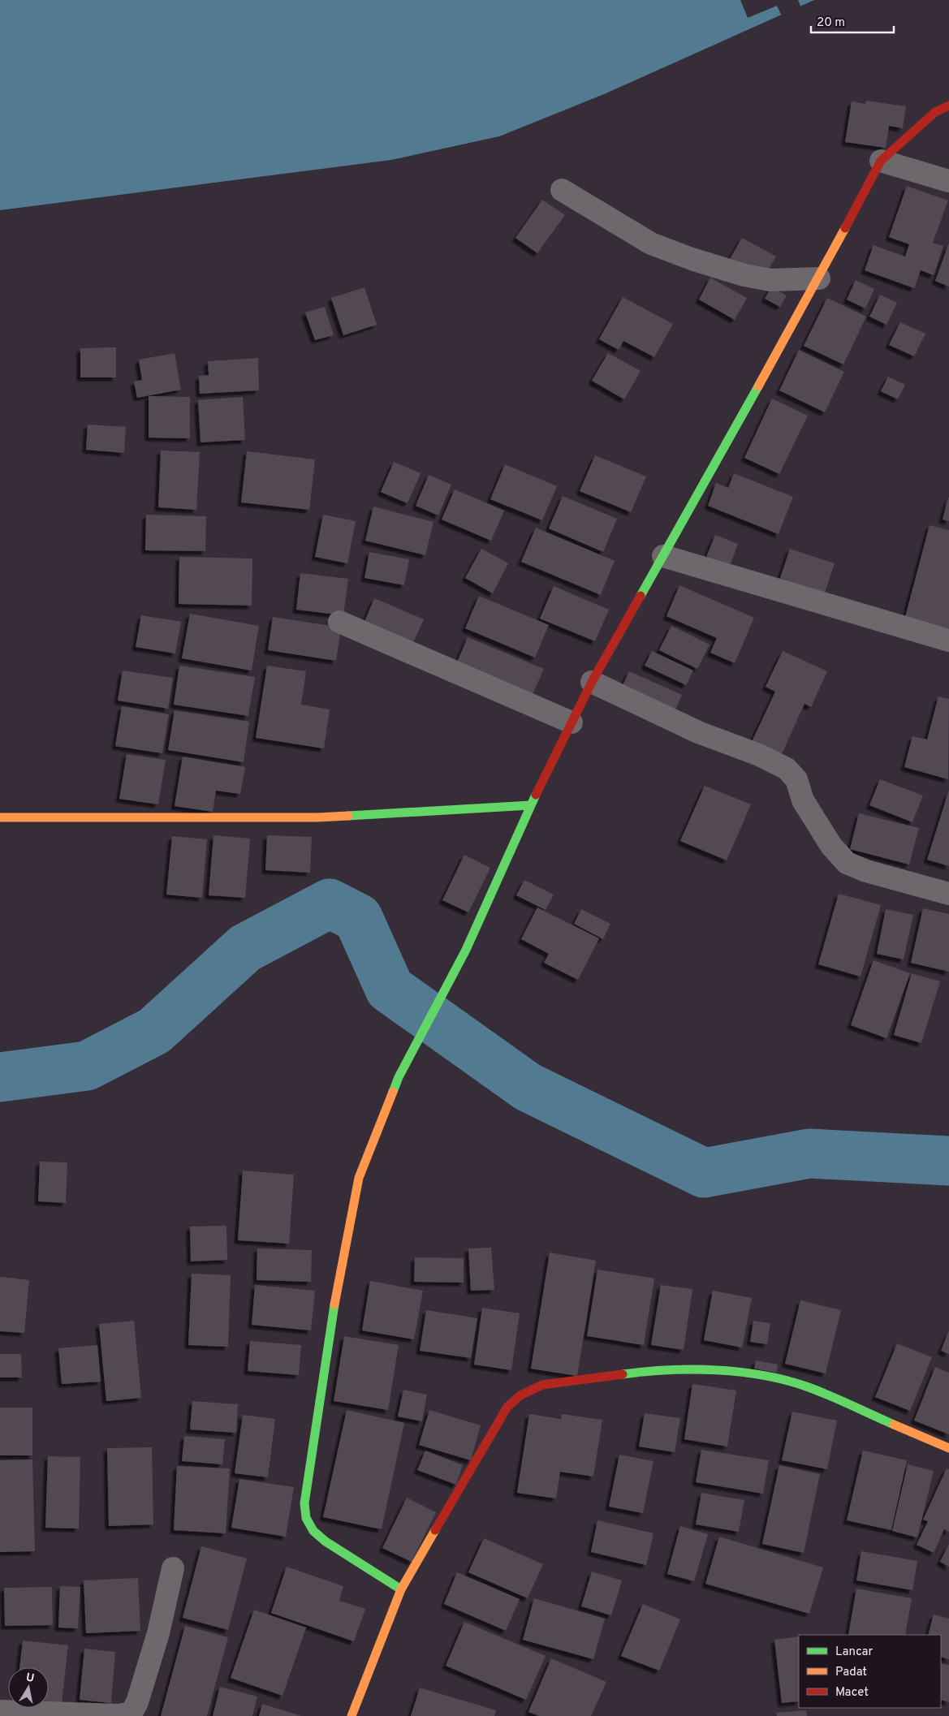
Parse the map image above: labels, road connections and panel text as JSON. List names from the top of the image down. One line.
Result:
{"legend":["Lancar","Padat","Macet"],"scale_bar":"20 m","north":"top"}
